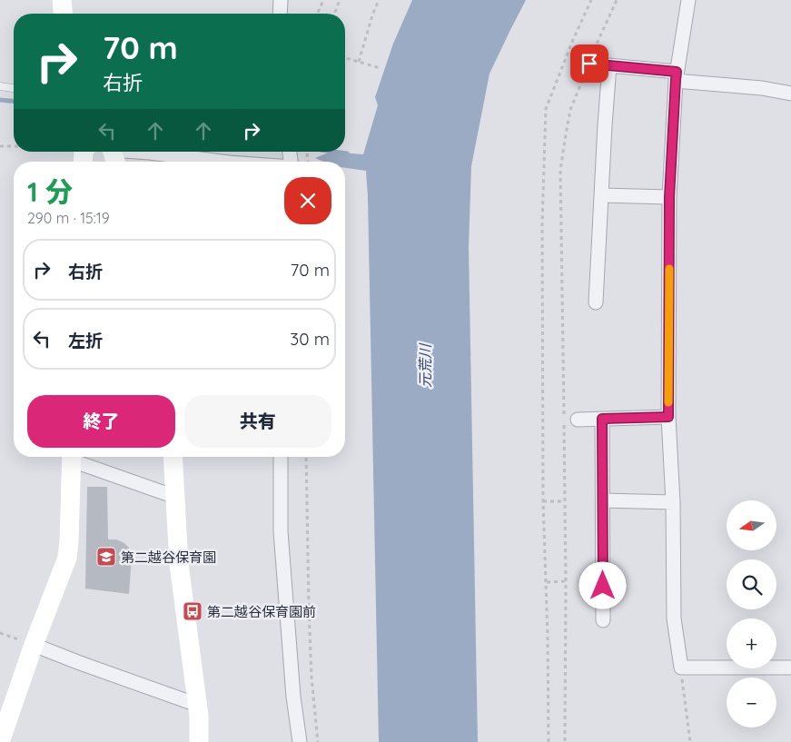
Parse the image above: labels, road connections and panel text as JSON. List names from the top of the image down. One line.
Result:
{"water":["元荒川"],"places":{"school or university":["第二越谷保育園"],"bus stop":["第二越谷保育園前"]},"north":"left","page":{"turn":["70 m","右折"],"heading":["1 分","290 m · 15:19"],"list":[{"name":"右折","value":"70 m"},{"name":"左折","value":"30 m"}],"buttons":["終了","共有"],"map_buttons":["+","−"]}}
